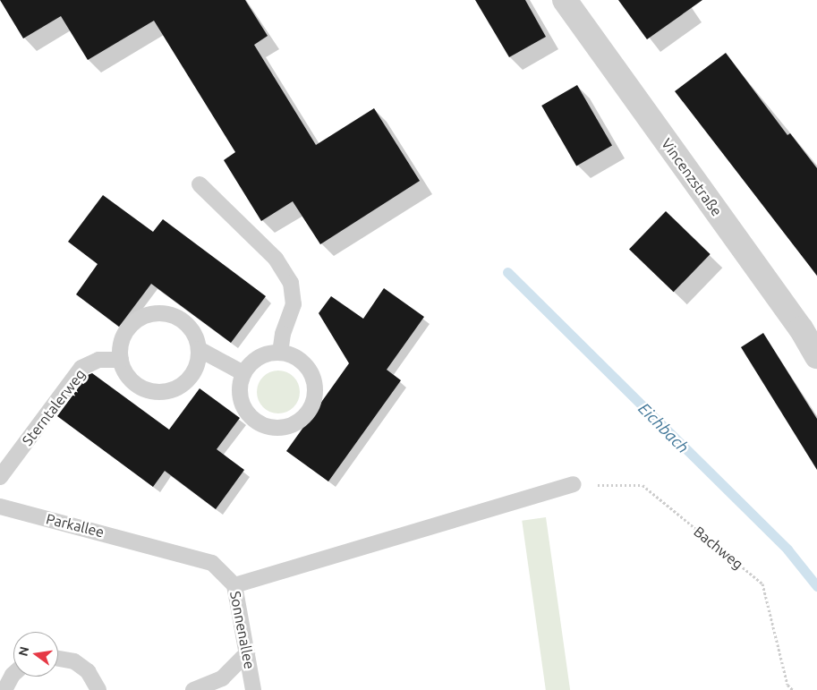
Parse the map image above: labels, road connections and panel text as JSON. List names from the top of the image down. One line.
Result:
{"streets":{"street":["Vincenzstraße"],"lane":["Sterntalerweg","Parkallee","Sonnenallee"],"path":["Bachweg"]},"crossings":[["Parkallee","Sonnenallee"]],"water":["Eichbach"],"north":"left"}
